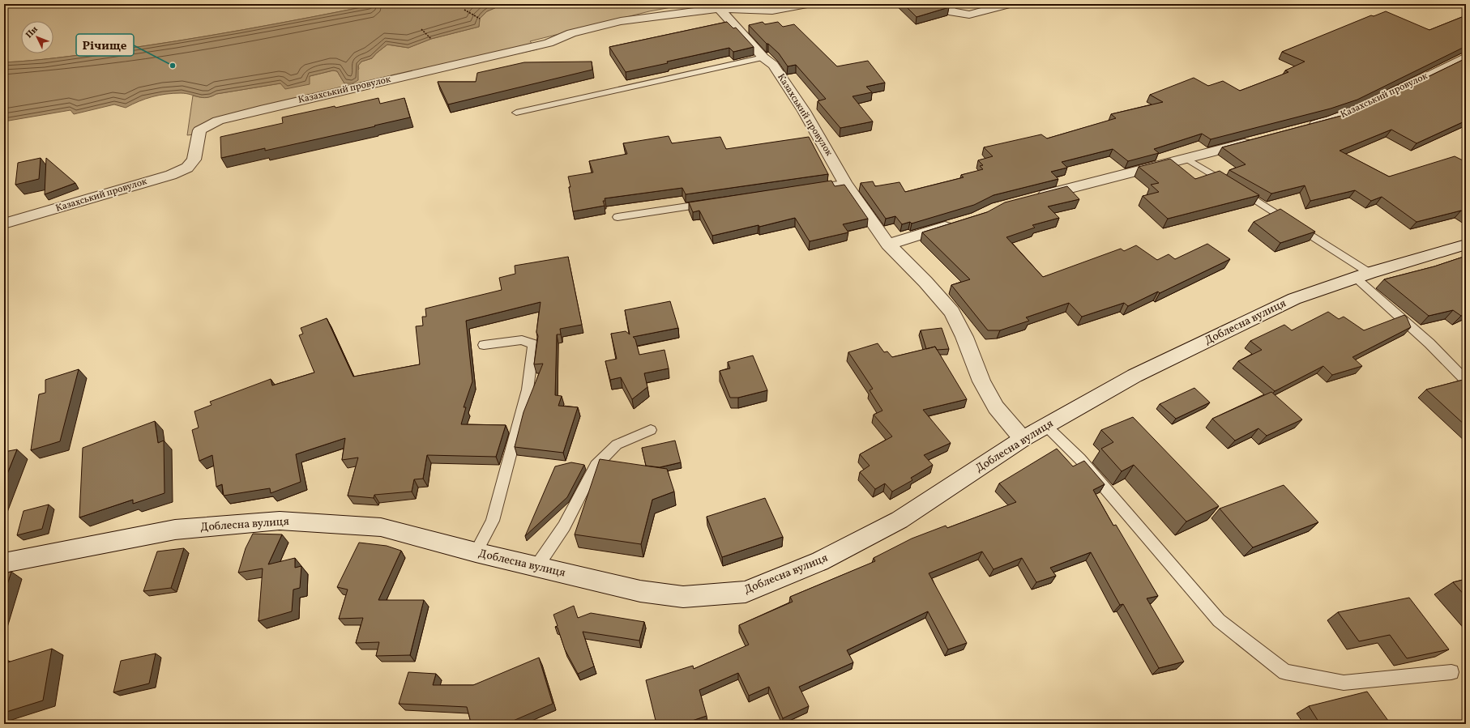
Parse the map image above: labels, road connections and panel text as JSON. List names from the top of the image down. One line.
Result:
{"streets":{"street":["Казахський провулок","Доблесна вулиця"]},"crossings":[["Казахський провулок","Доблесна вулиця"]],"places":["Річище"],"north":"top left"}
